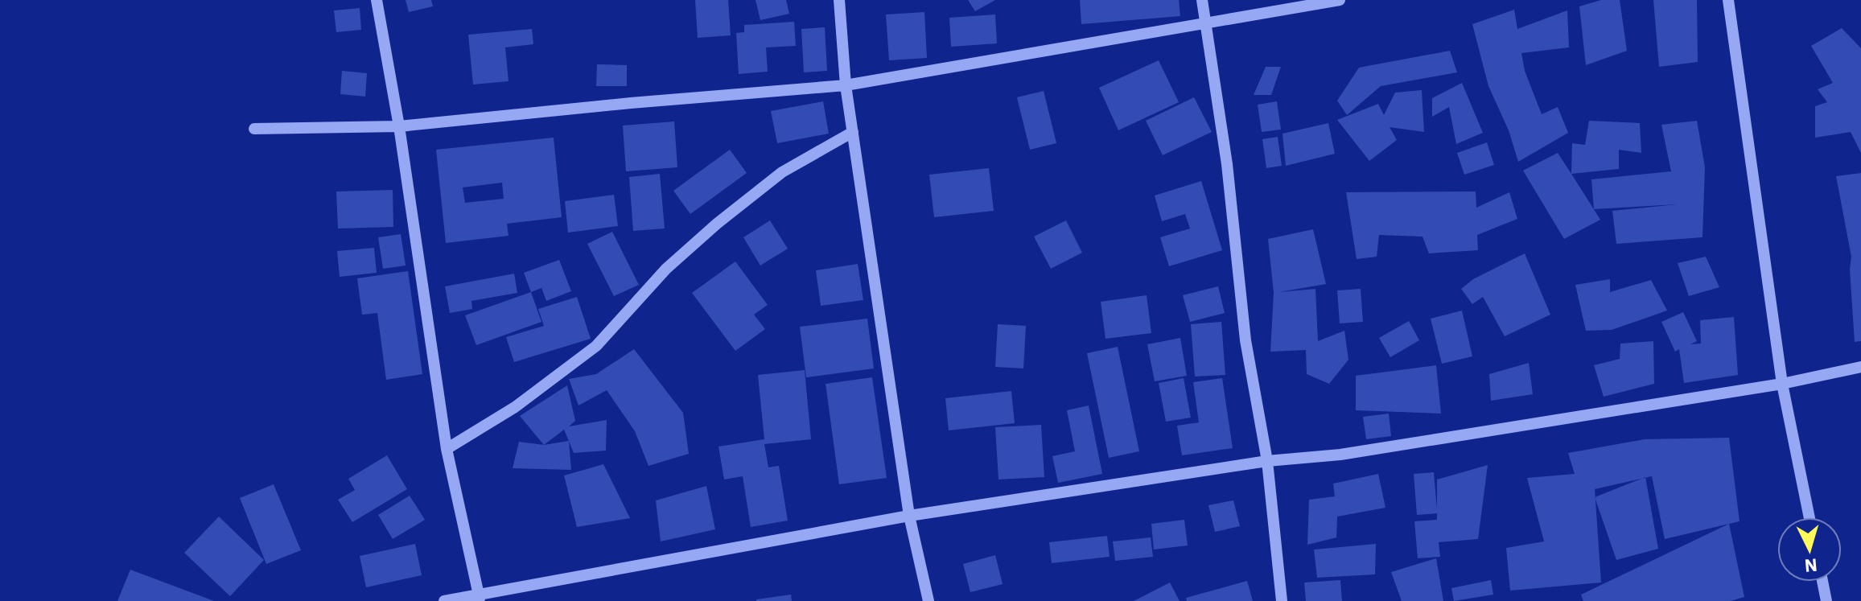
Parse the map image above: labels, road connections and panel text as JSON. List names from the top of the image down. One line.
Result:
{"north":"bottom"}
